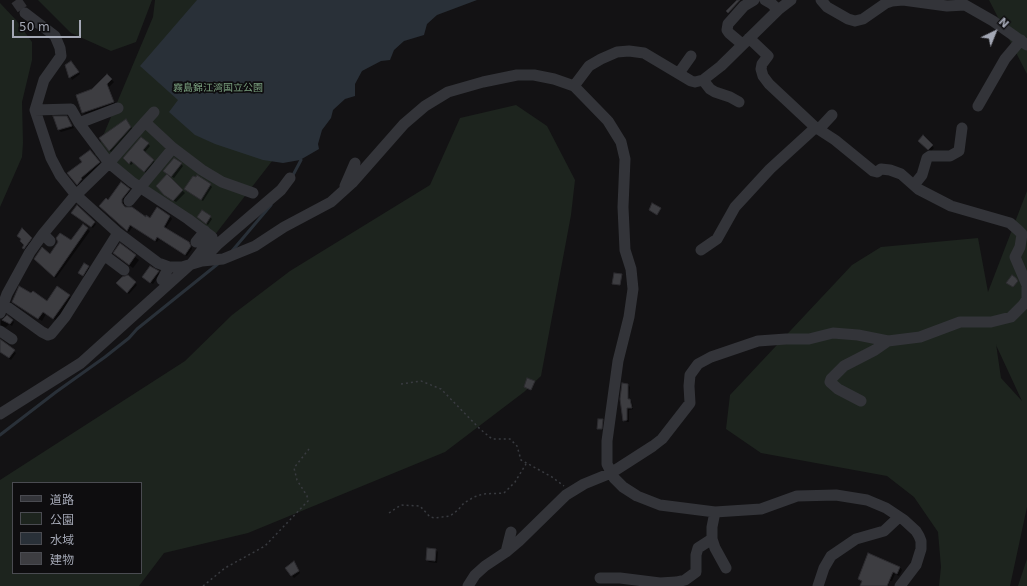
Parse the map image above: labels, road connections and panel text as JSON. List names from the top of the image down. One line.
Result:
{"parks":["霧島錦江湾国立公園"],"legend":["道路","公園","水域","建物"],"scale_bar":"50 m","north":"top right"}
